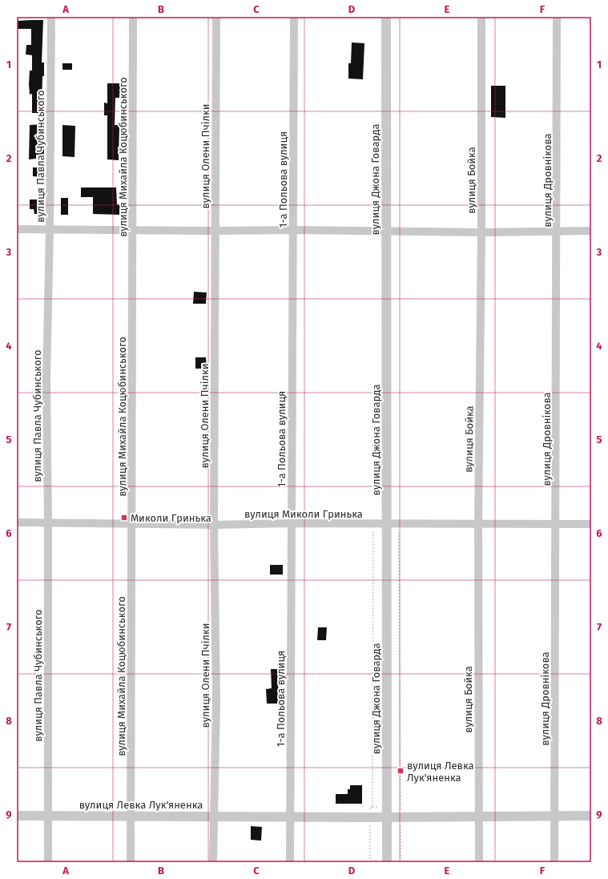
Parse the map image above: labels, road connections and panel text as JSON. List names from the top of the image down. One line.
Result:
{"streets":{"street":["вулиця Павла Чубинського","вулиця Олени Пчілки","вулиця Михайла Коцюбинського","1-а Польова вулиця","вулиця Джона Говарда","вулиця Бойка","вулиця Дровнікова","вулиця Миколи Гринька","вулиця Левка Лук'яненка"]},"crossings":[["вулиця Павла Чубинського","вулиця Миколи Гринька"],["вулиця Павла Чубинського","вулиця Левка Лук'яненка"],["вулиця Олени Пчілки","вулиця Миколи Гринька"],["вулиця Олени Пчілки","вулиця Левка Лук'яненка"],["вулиця Михайла Коцюбинського","вулиця Миколи Гринька"],["вулиця Михайла Коцюбинського","вулиця Левка Лук'яненка"],["1-а Польова вулиця","вулиця Миколи Гринька"],["1-а Польова вулиця","вулиця Левка Лук'яненка"],["вулиця Джона Говарда","вулиця Миколи Гринька"],["вулиця Джона Говарда","вулиця Левка Лук'яненка"],["вулиця Бойка","вулиця Миколи Гринька"],["вулиця Бойка","вулиця Левка Лук'яненка"],["вулиця Дровнікова","вулиця Миколи Гринька"],["вулиця Дровнікова","вулиця Левка Лук'яненка"]],"places":{"transit":["Миколи Гринька","вулиця Левка Лук'яненка"]},"grid":{"columns":["A","B","C","D","E","F"],"rows":["1","2","3","4","5","6","7","8","9"]}}
